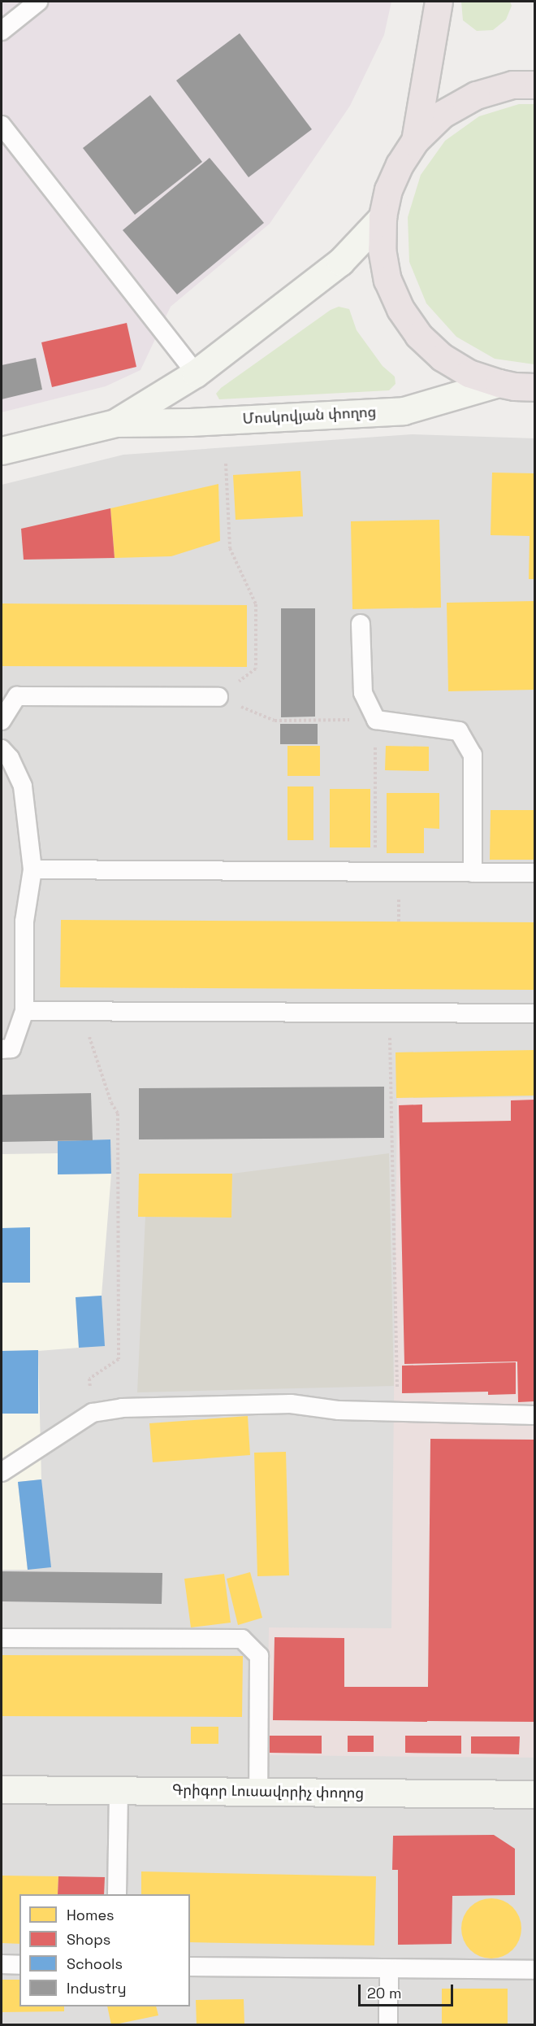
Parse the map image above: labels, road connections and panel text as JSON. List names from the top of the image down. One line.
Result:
{"streets":{"street":["Մոսկովյան փողոց","Գրիգոր Լուսավորիչ փողոց"]},"legend":["Homes","Shops","Schools","Industry"],"scale_bar":"20 m"}
